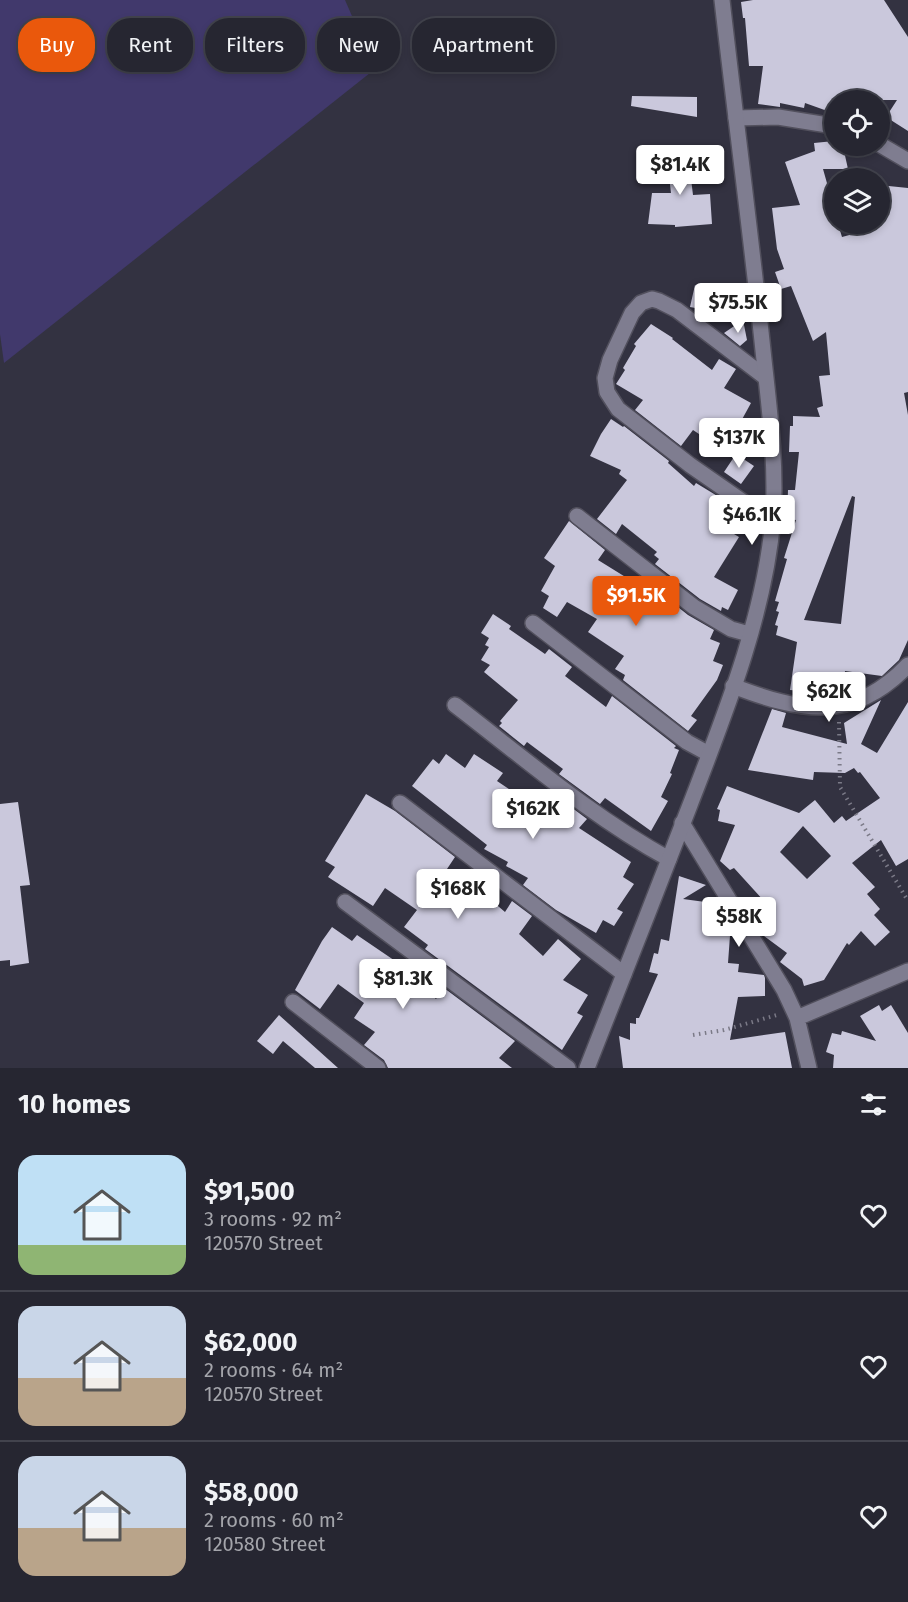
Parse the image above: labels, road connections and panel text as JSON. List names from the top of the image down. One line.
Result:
{"page":{"chip":["Buy","Rent","Filters","New","Apartment"],"price":["$81.4K","$75.5K","$137K","$46.1K","$91.5K","$62K","$162K","$168K","$58K","$81.3K"],"heading":"10 homes","list":[{"name":"$91,500","note":"3 rooms · 92 m² · 120570 Street"},{"name":"$62,000","note":"2 rooms · 64 m² · 120570 Street"},{"name":"$58,000","note":"2 rooms · 60 m² · 120580 Street"}]}}
